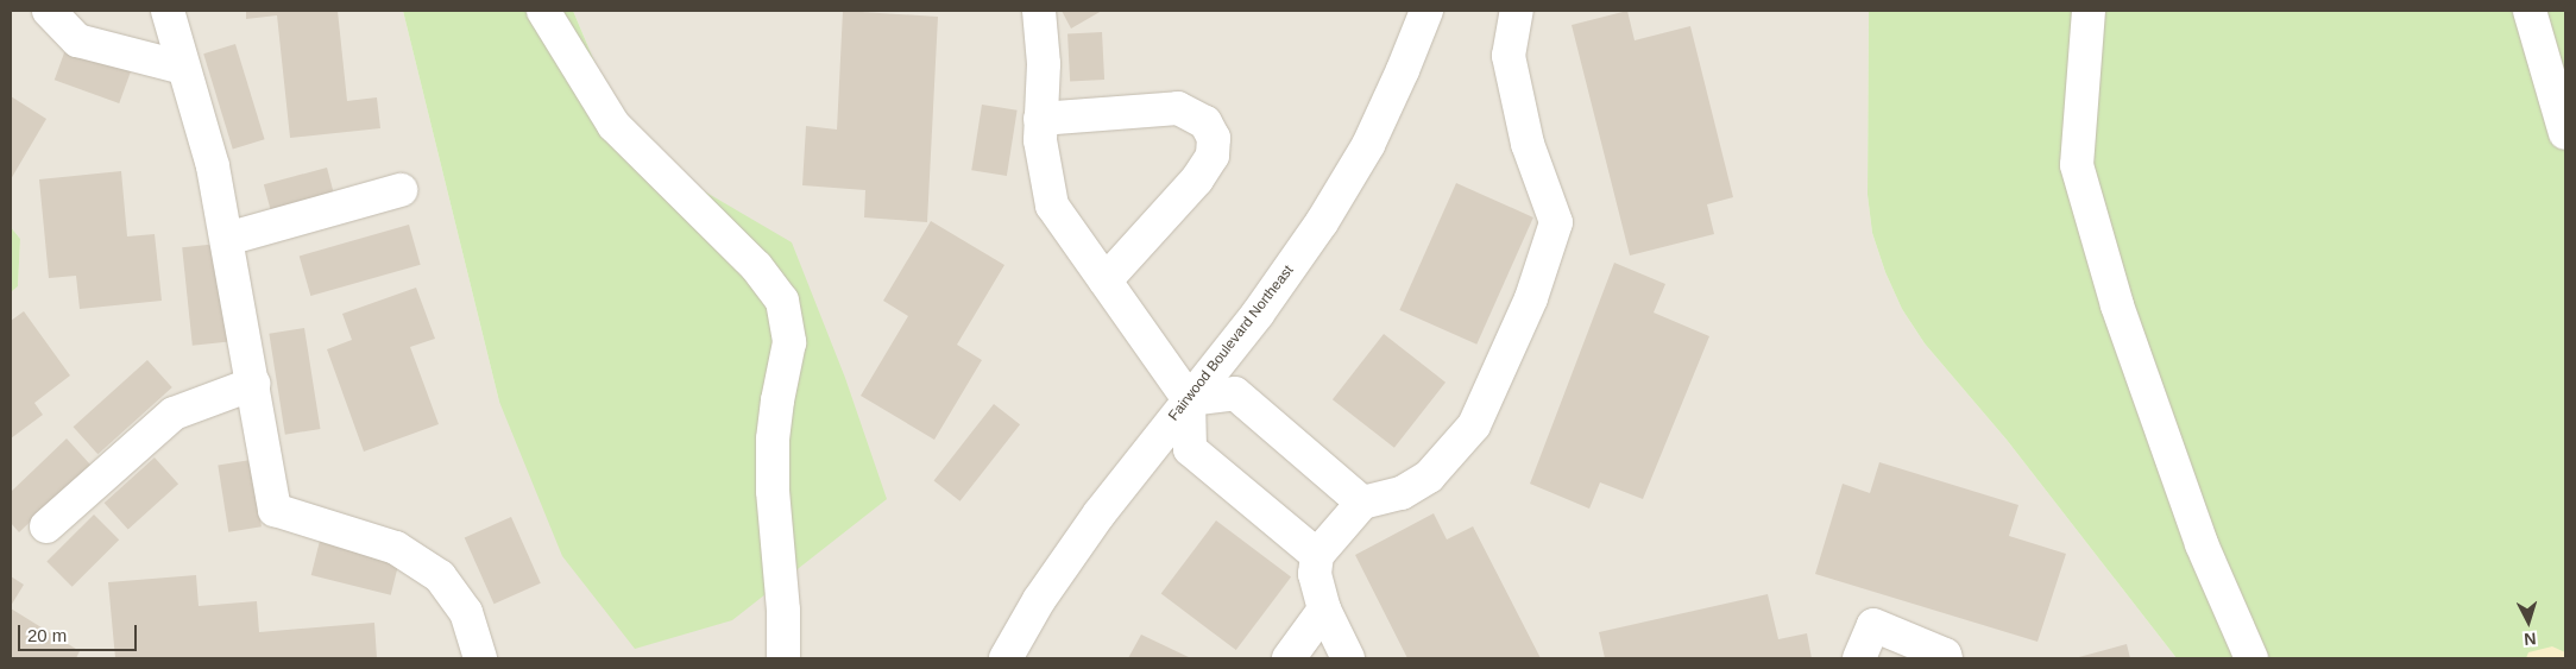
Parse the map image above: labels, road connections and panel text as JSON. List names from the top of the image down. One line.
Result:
{"streets":{"street":["Fairwood Boulevard Northeast"]},"scale_bar":"20 m","north":"bottom"}
